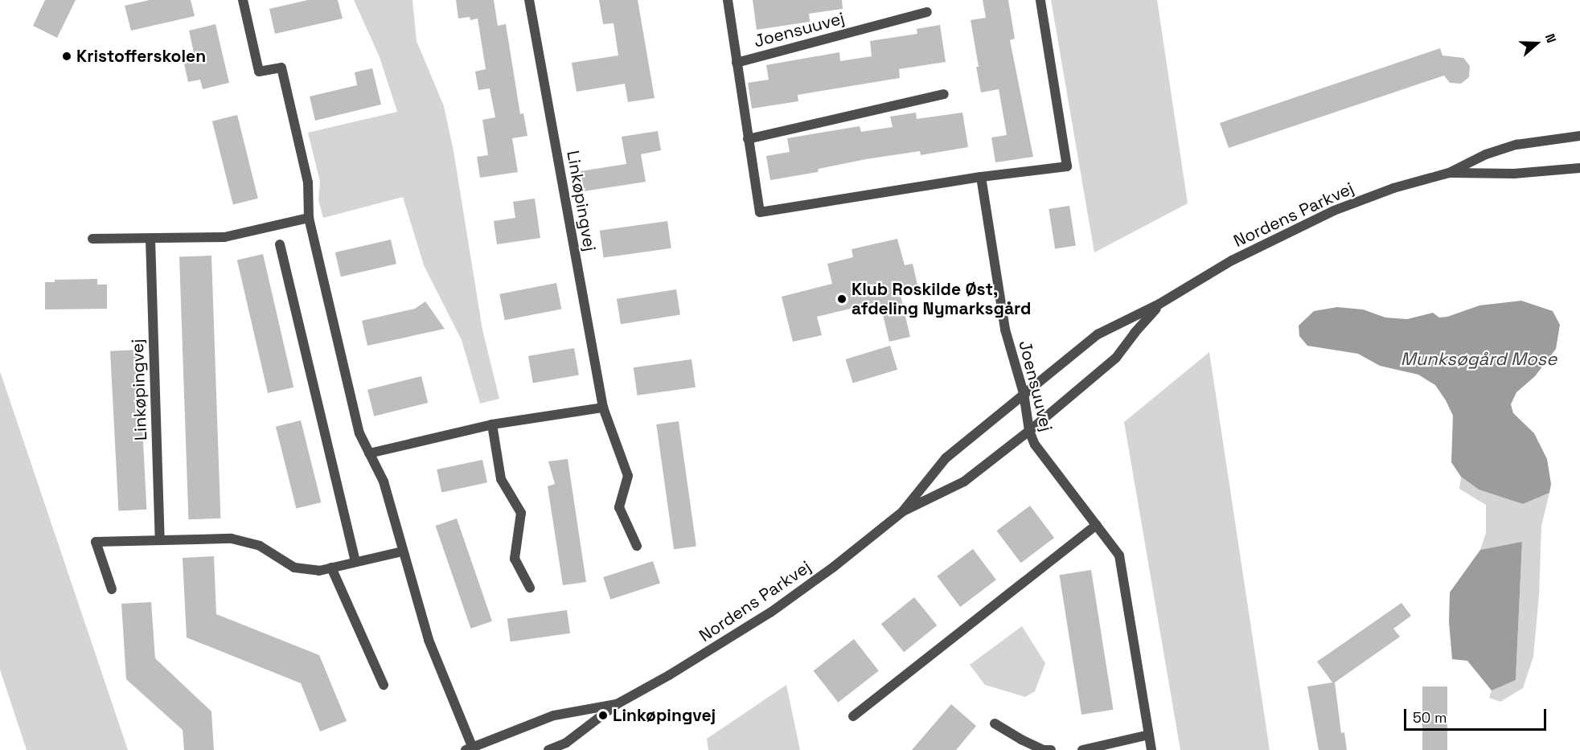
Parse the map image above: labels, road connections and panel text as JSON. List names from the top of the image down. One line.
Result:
{"streets":{"street":["Joensuuvej","Linkøpingvej","Nordens Parkvej"]},"crossings":[["Joensuuvej","Nordens Parkvej"]],"water":["Munksøgård Mose"],"places":["Kristofferskolen","Klub Roskilde Øst, afdeling Nymarksgård","Linkøpingvej"],"scale_bar":"50 m","north":"right"}
